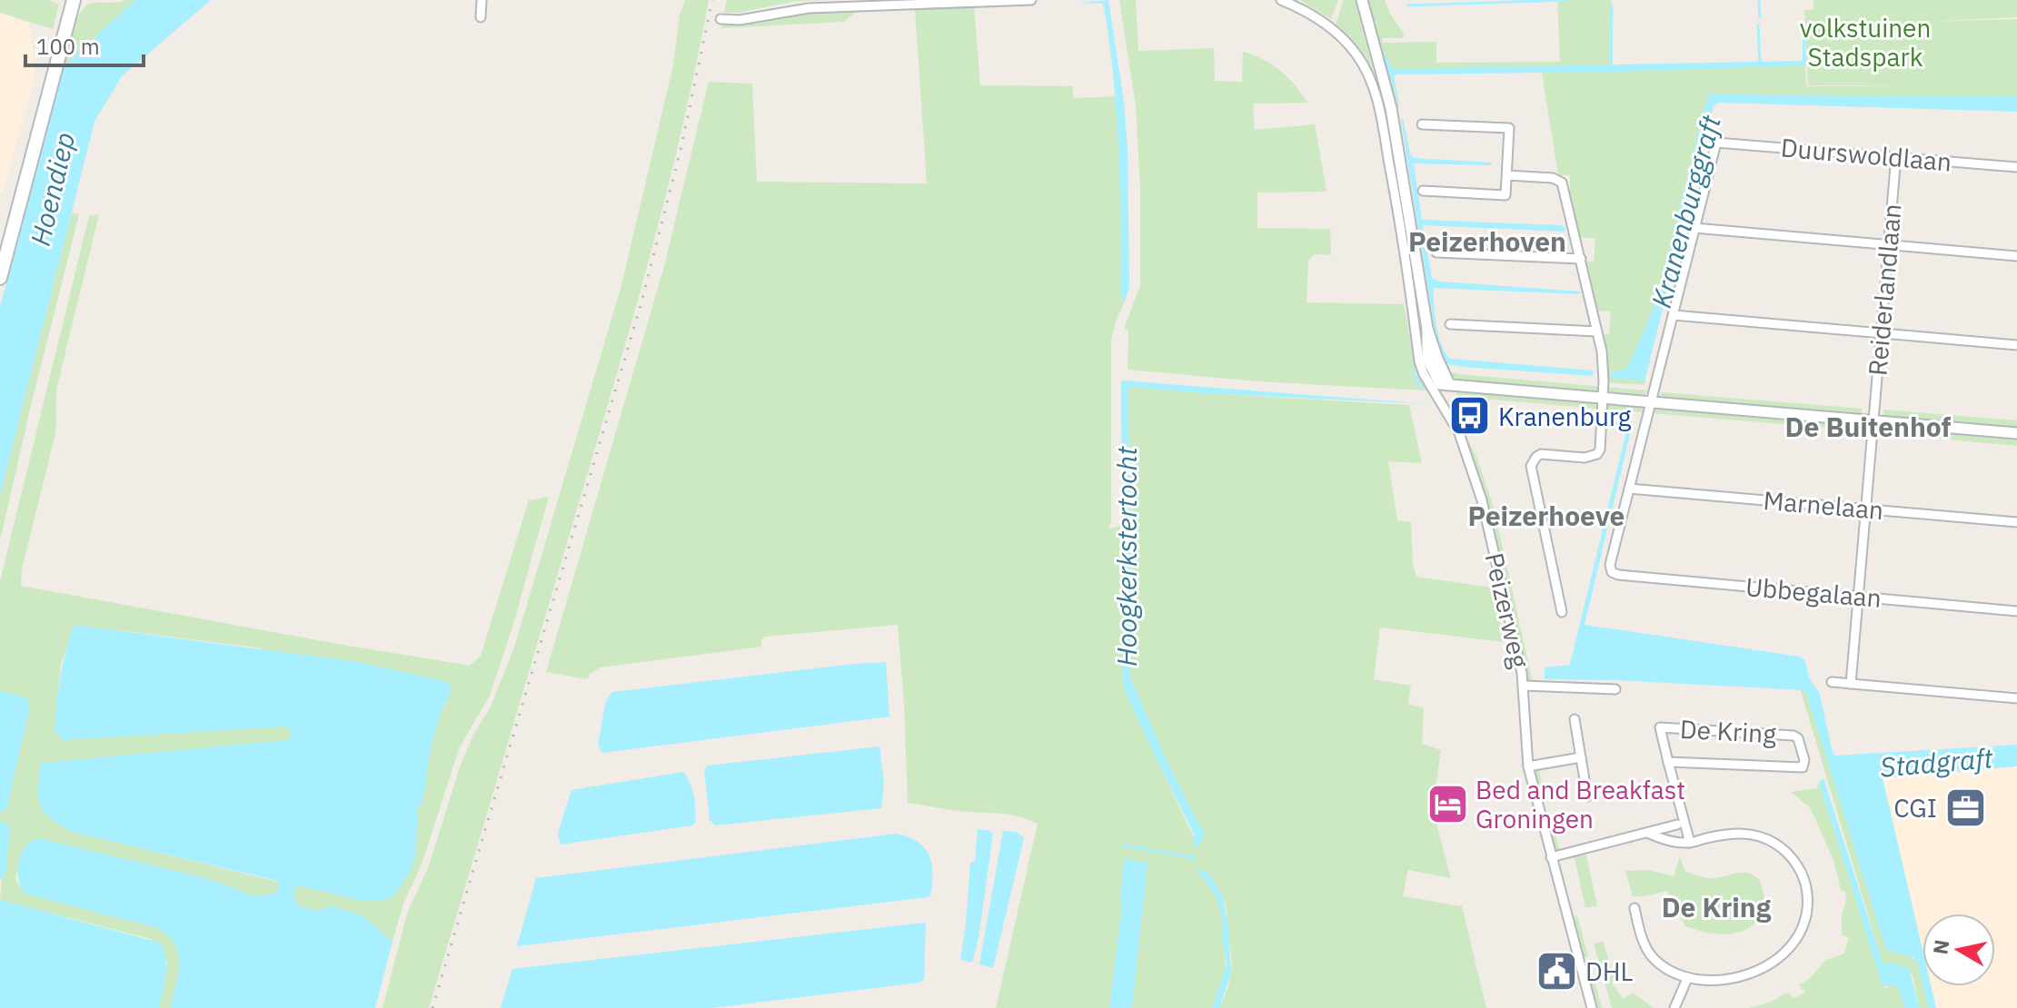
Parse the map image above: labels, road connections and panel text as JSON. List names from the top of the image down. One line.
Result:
{"streets":{"street":["Duurswoldlaan","Reiderlandlaan","Marnelaan","Ubbegalaan","Peizerweg","De Kring"]},"crossings":[["Duurswoldlaan","Reiderlandlaan"],["Reiderlandlaan","Marnelaan"],["Reiderlandlaan","Ubbegalaan"],["Marnelaan","Ubbegalaan"]],"districts":["Peizerhoven","De Buitenhof","Peizerhoeve","De Kring"],"water":["Hoendiep","Kranenburggraft","Hoogkerkstertocht","Stadgraft"],"parks":["volkstuinen Stadspark"],"places":{"bus stop":["Kranenburg"],"hotel":["Bed and Breakfast Groningen"],"office":["CGI"],"public building":["DHL"]},"scale_bar":"100 m","north":"left"}
